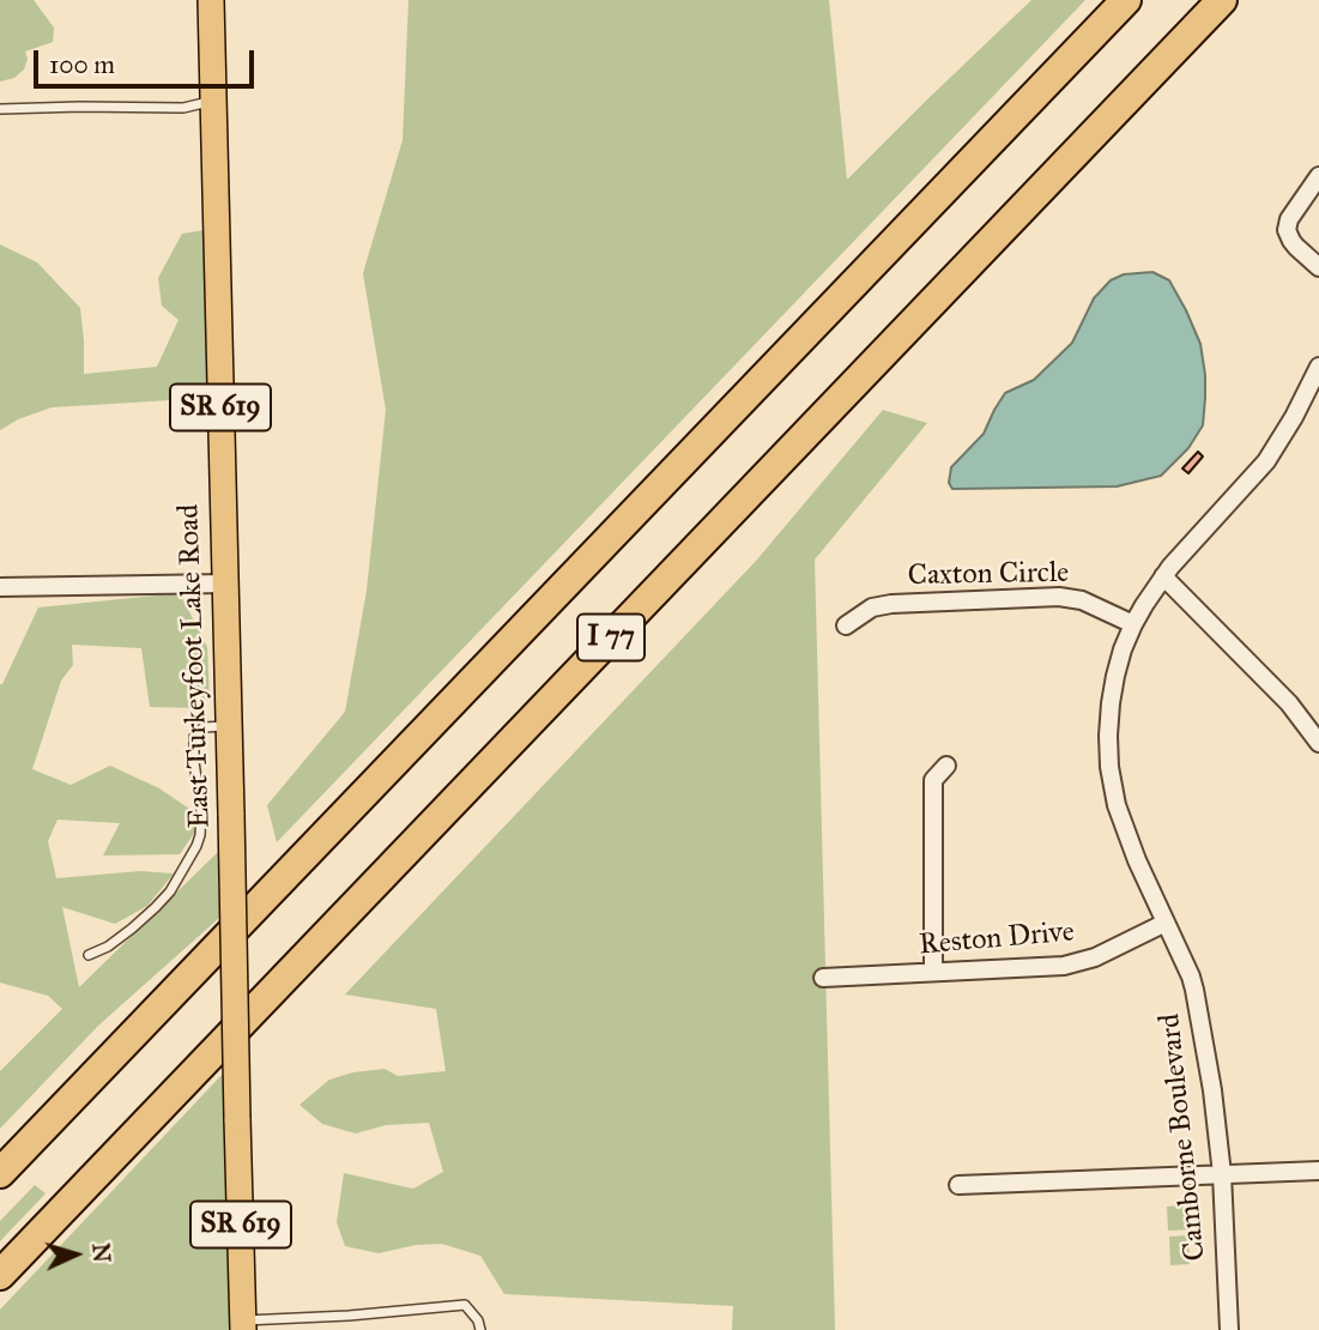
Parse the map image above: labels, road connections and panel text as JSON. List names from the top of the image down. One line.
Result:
{"streets":{"highway":["I 77"],"main road":["SR 619","East Turkeyfoot Lake Road"],"street":["Caxton Circle","Reston Drive","Camborne Boulevard"]},"crossings":[["Caxton Circle","Camborne Boulevard"],["Reston Drive","Camborne Boulevard"]],"scale_bar":"100 m","north":"right"}
